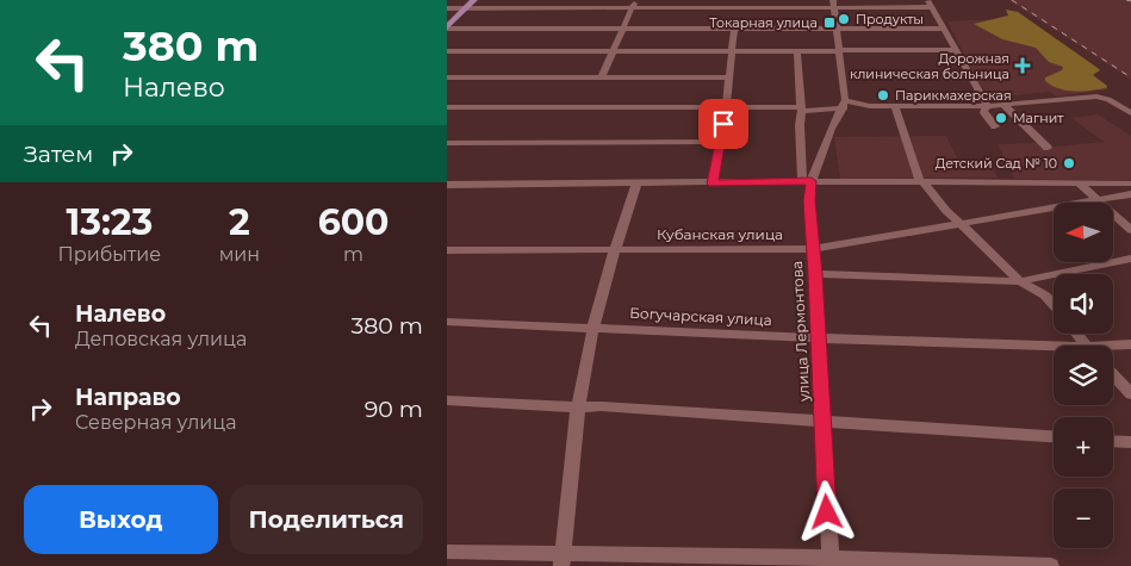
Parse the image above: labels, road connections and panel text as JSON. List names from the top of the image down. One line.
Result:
{"streets":{"street":["Кубанская улица","Богучарская улица","улица Лермонтова"]},"crossings":[["Кубанская улица","улица Лермонтова"],["Богучарская улица","улица Лермонтова"]],"places":{"other":["Продукты","Парикмахерская","Магнит","Детский Сад № 10"],"transit":["Токарная улица"],"health":["Дорожная клиническая больница"]},"north":"left","page":{"turn":["380 m","Налево"],"then":"Затем","eta":["13:23","Прибытие","2","мин","600","m"],"map_buttons":["+","−"],"list":[{"name":"Налево","note":"Деповская улица","value":"380 m"},{"name":"Направо","note":"Северная улица","value":"90 m"}],"buttons":["Выход","Поделиться"]}}
